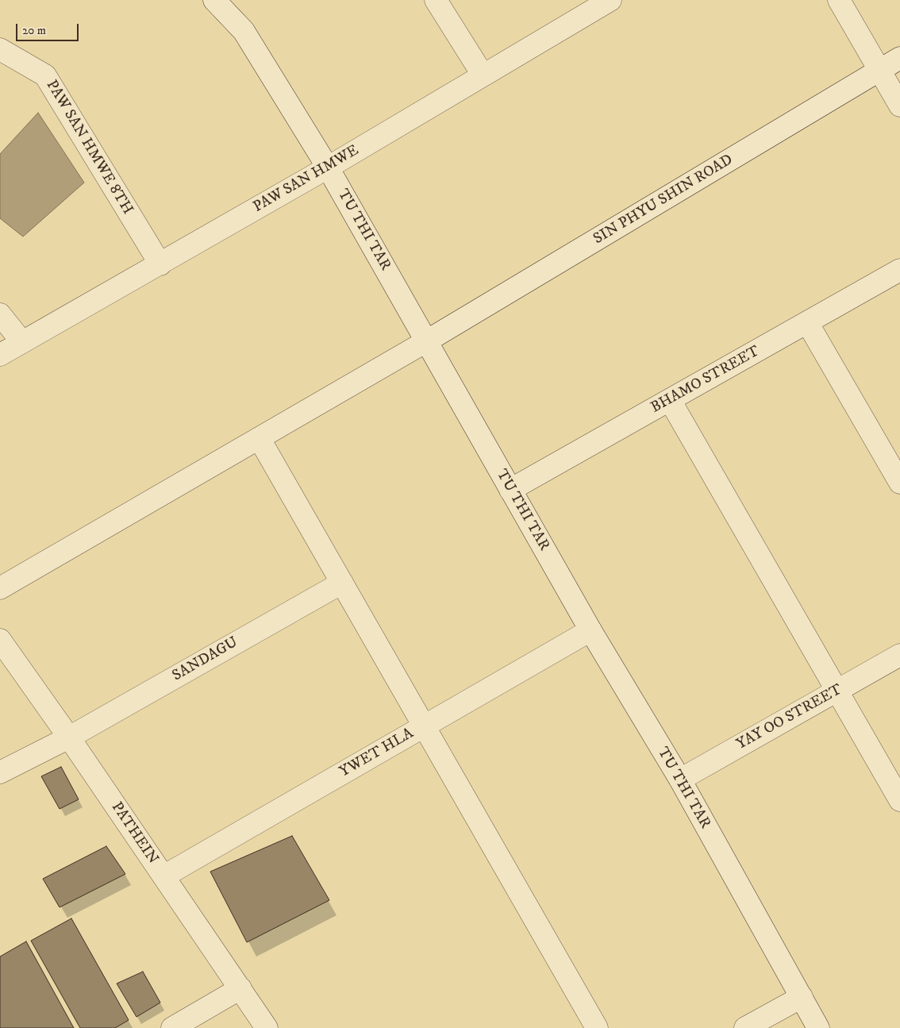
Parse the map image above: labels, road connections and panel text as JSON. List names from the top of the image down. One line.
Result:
{"streets":{"street":["PAW SAN HMWE 8TH","PAW SAN HMWE","SIN PHYU SHIN ROAD","TU THI TAR","BHAMO STREET","SANDAGU","YAY OO STREET","YWET HLA","PATHEIN"]},"crossings":[["PAW SAN HMWE 8TH","PAW SAN HMWE"],["PAW SAN HMWE","TU THI TAR"],["SIN PHYU SHIN ROAD","TU THI TAR"],["TU THI TAR","BHAMO STREET"],["TU THI TAR","YAY OO STREET"],["TU THI TAR","YWET HLA"],["SANDAGU","PATHEIN"],["YWET HLA","PATHEIN"]],"scale_bar":"20 m"}
